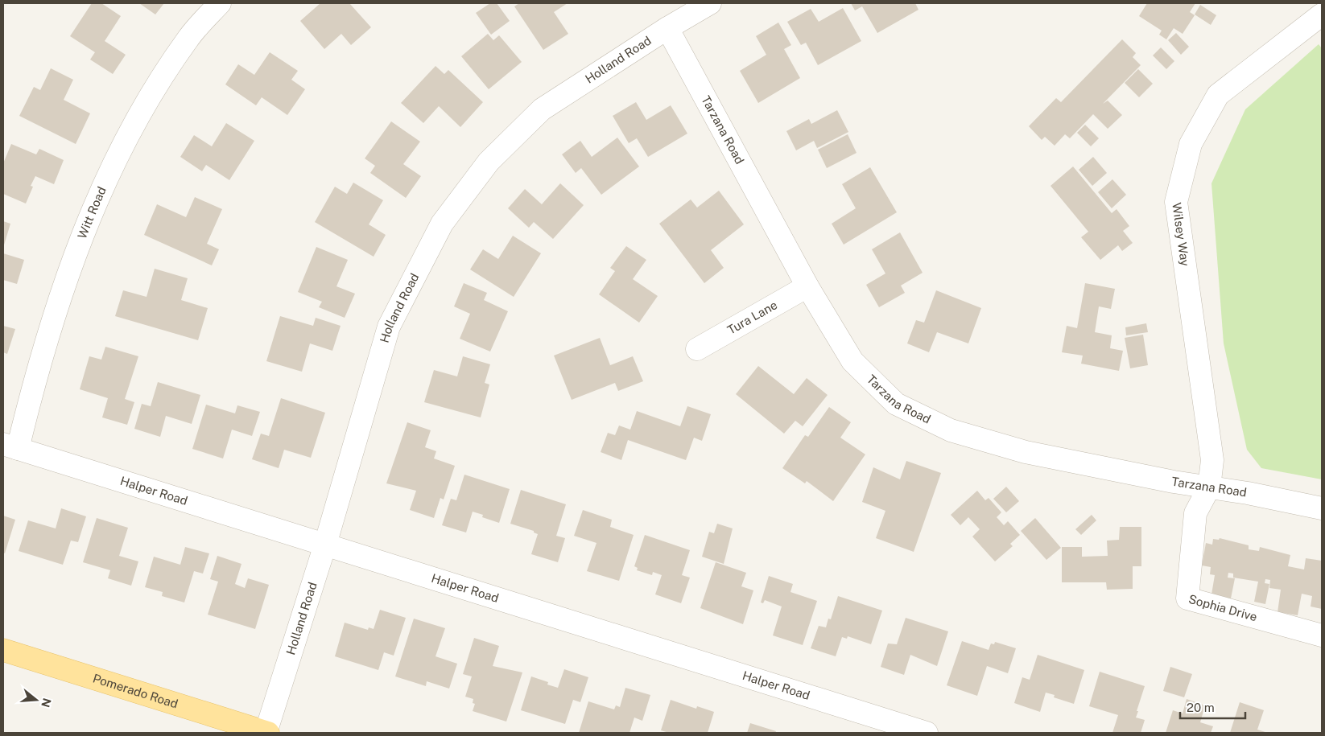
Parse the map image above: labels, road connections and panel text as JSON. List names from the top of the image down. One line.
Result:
{"streets":{"main road":["Pomerado Road"],"street":["Holland Road","Tarzana Road","Witt Road","Wilsey Way","Tura Lane","Halper Road","Sophia Drive"]},"crossings":[["Holland Road","Tarzana Road"],["Holland Road","Halper Road"],["Holland Road","Pomerado Road"],["Tarzana Road","Wilsey Way"],["Tarzana Road","Tura Lane"],["Tarzana Road","Sophia Drive"],["Witt Road","Halper Road"],["Wilsey Way","Sophia Drive"]],"scale_bar":"20 m","north":"right"}
